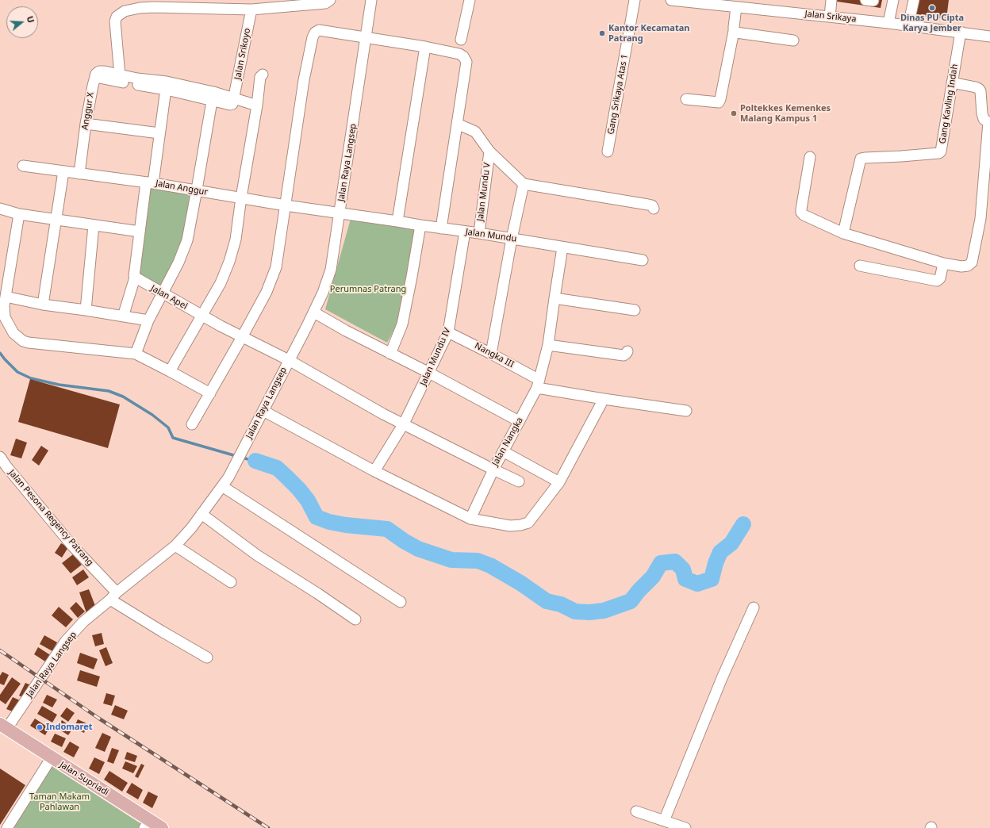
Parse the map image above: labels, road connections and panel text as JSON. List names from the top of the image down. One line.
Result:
{"streets":{"main road":["Jalan Supriadi"],"street":["Jalan Srikaya","Jalan Srikoyo","Gang Srikaya Atas 1","Gang Kavling Indah","Anggur X","Jalan Raya Langsep","Jalan Anggur","Jalan Mundu V","Jalan Mundu","Jalan Apel","Nangka III","Jalan Mundu IV","Jalan Nangka","Jalan Pesona Regency Patrang"]},"crossings":[["Jalan Srikaya","Gang Kavling Indah"],["Anggur X","Jalan Anggur"],["Jalan Raya Langsep","Jalan Anggur"],["Jalan Raya Langsep","Jalan Mundu"],["Jalan Raya Langsep","Jalan Apel"],["Jalan Raya Langsep","Jalan Nangka"],["Jalan Raya Langsep","Jalan Pesona Regency Patrang"],["Jalan Raya Langsep","Jalan Supriadi"],["Jalan Anggur","Jalan Mundu"],["Jalan Mundu V","Jalan Mundu"],["Jalan Mundu","Jalan Mundu IV"],["Jalan Mundu","Jalan Nangka"],["Jalan Apel","Jalan Nangka"],["Nangka III","Jalan Mundu IV"],["Nangka III","Jalan Nangka"],["Jalan Mundu IV","Jalan Nangka"]],"parks":["Perumnas Patrang","Taman Makam Pahlawan"],"places":["Dinas PU Cipta Karya Jember","Kantor Kecamatan Patrang","Poltekkes Kemenkes Malang Kampus 1","Indomaret"],"north":"right"}
